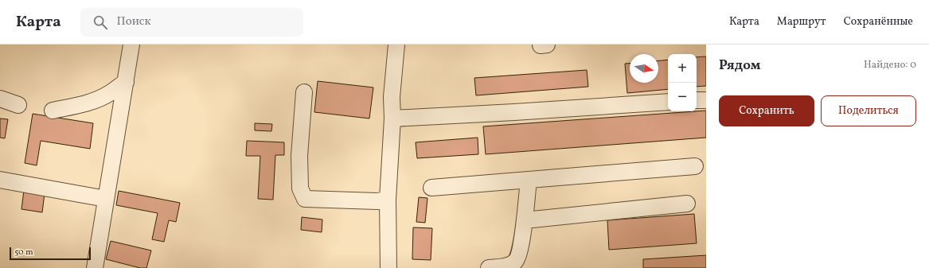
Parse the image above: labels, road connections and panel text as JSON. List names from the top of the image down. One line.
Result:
{"scale_bar":"50 m","north":"right","page":{"header":"Карта","search":"Поиск","nav":["Карта","Маршрут","Сохранённые"],"heading":["Рядом","Найдено: 0"],"map_buttons":["+","−"],"buttons":["Сохранить","Поделиться"],"scale":"50 m"}}
